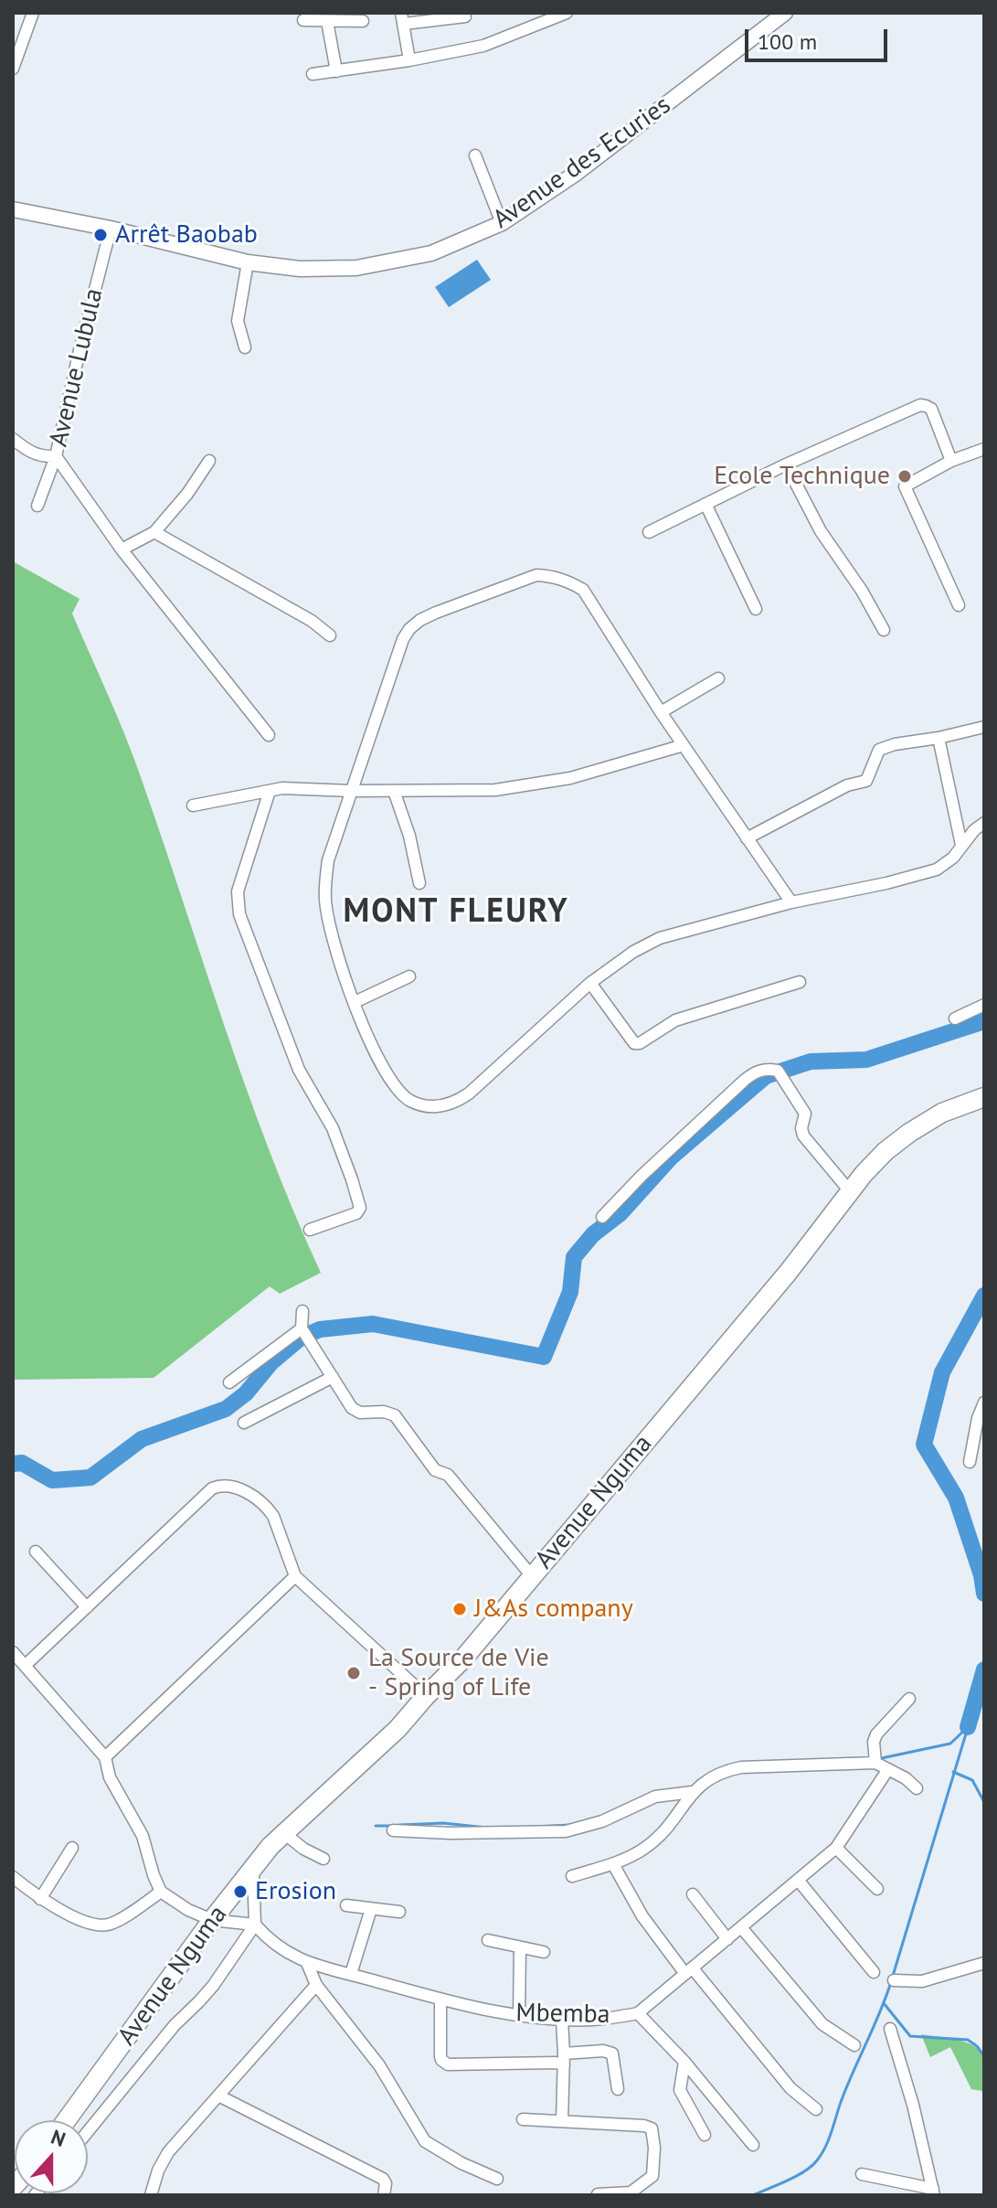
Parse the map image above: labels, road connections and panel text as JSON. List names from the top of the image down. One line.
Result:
{"streets":{"main road":["Avenue Nguma"],"street":["Avenue des Ecuries","Avenue Lubula","Mbemba"]},"crossings":[["Avenue des Ecuries","Avenue Lubula"]],"districts":["MONT FLEURY"],"places":["Arrêt Baobab","Ecole Technique","J&As company","La Source de Vie - Spring of Life","Erosion"],"scale_bar":"100 m","north":"top"}
